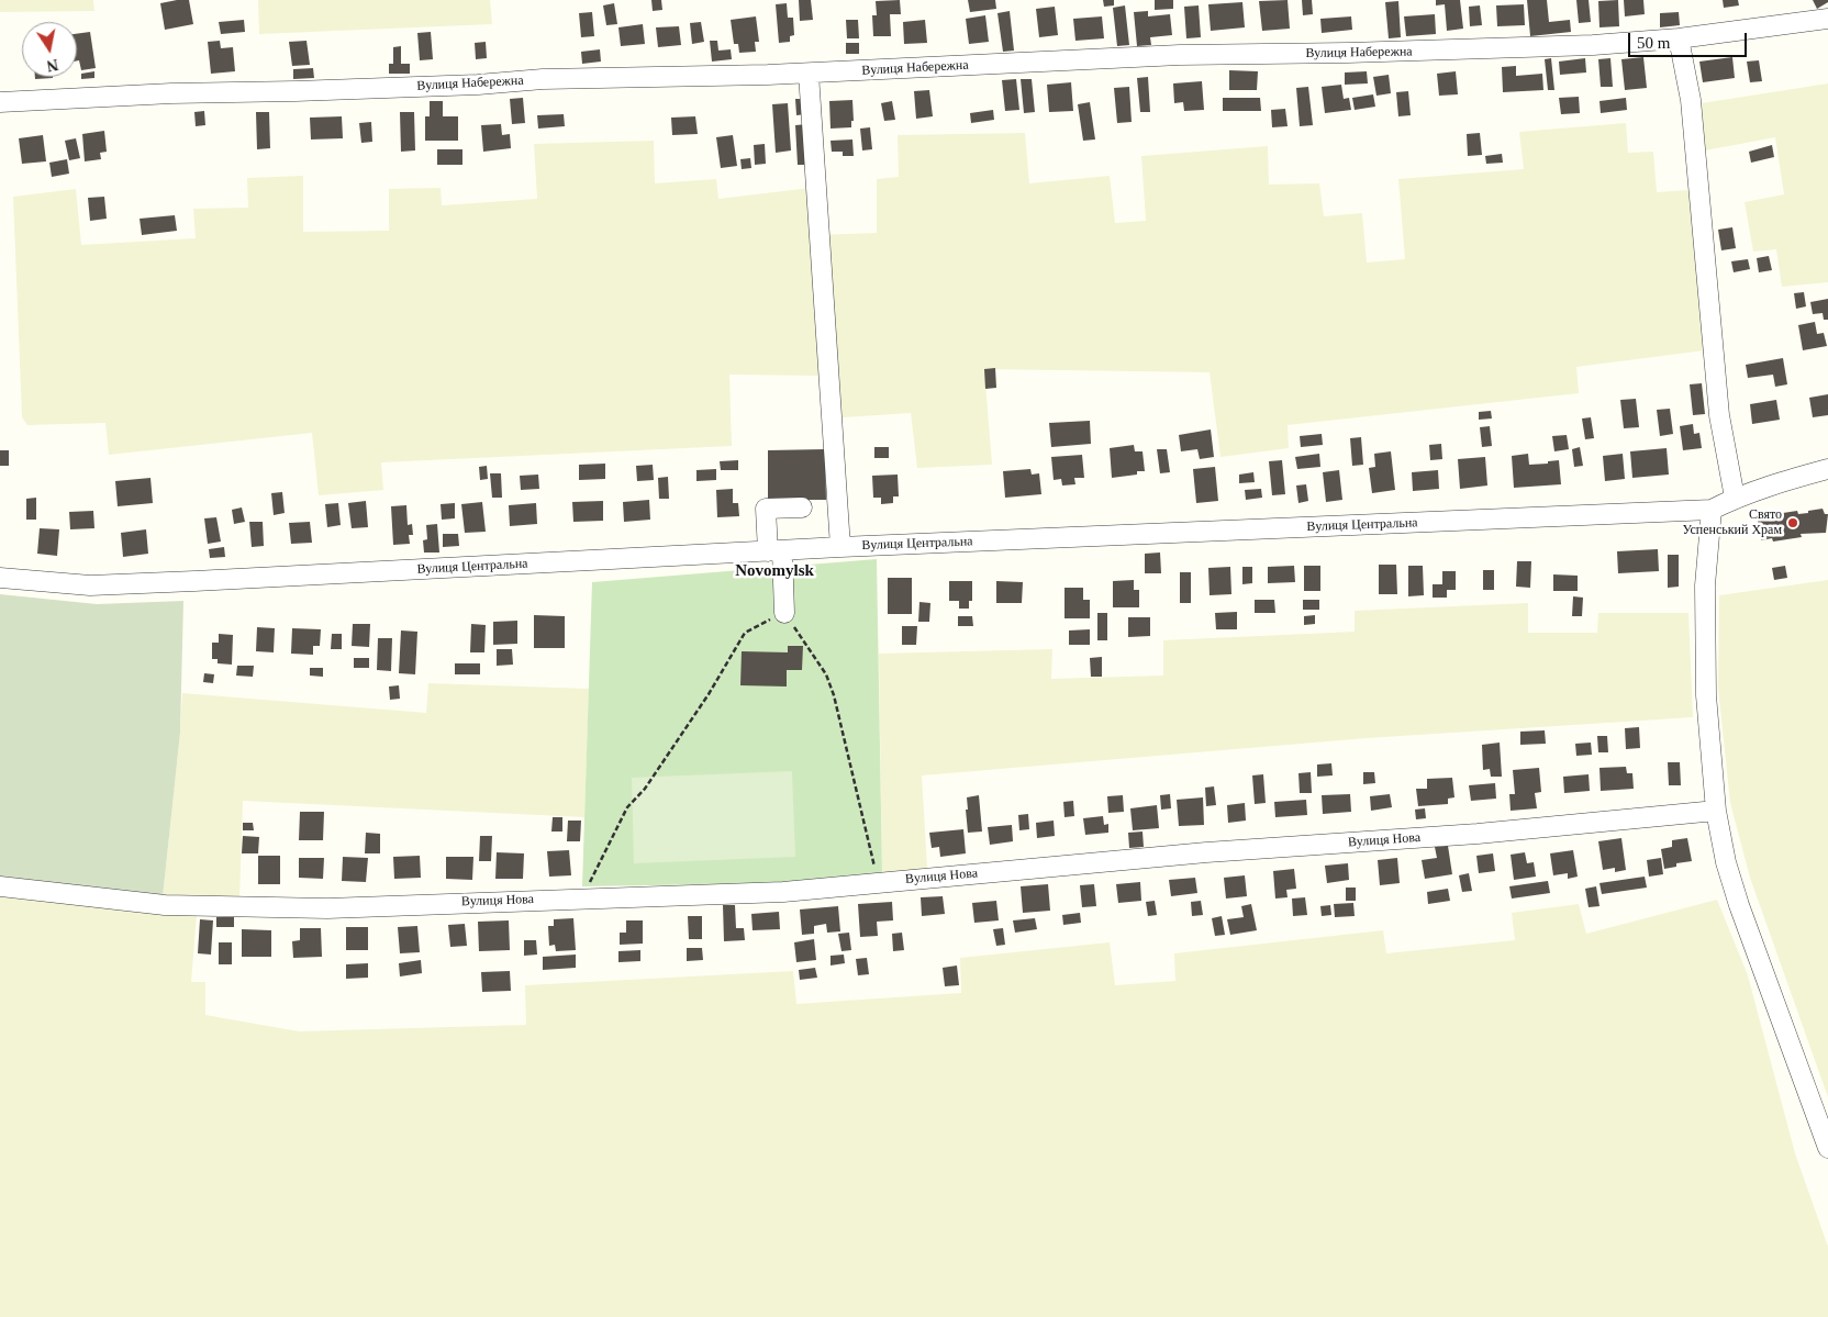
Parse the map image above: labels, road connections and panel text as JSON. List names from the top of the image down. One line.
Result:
{"streets":{"street":["Вулиця Набережна","Вулиця Центральна","Вулиця Нова"]},"districts":["Novomylsk"],"places":["Свято Успенський Храм"],"scale_bar":"50 m","north":"bottom"}
